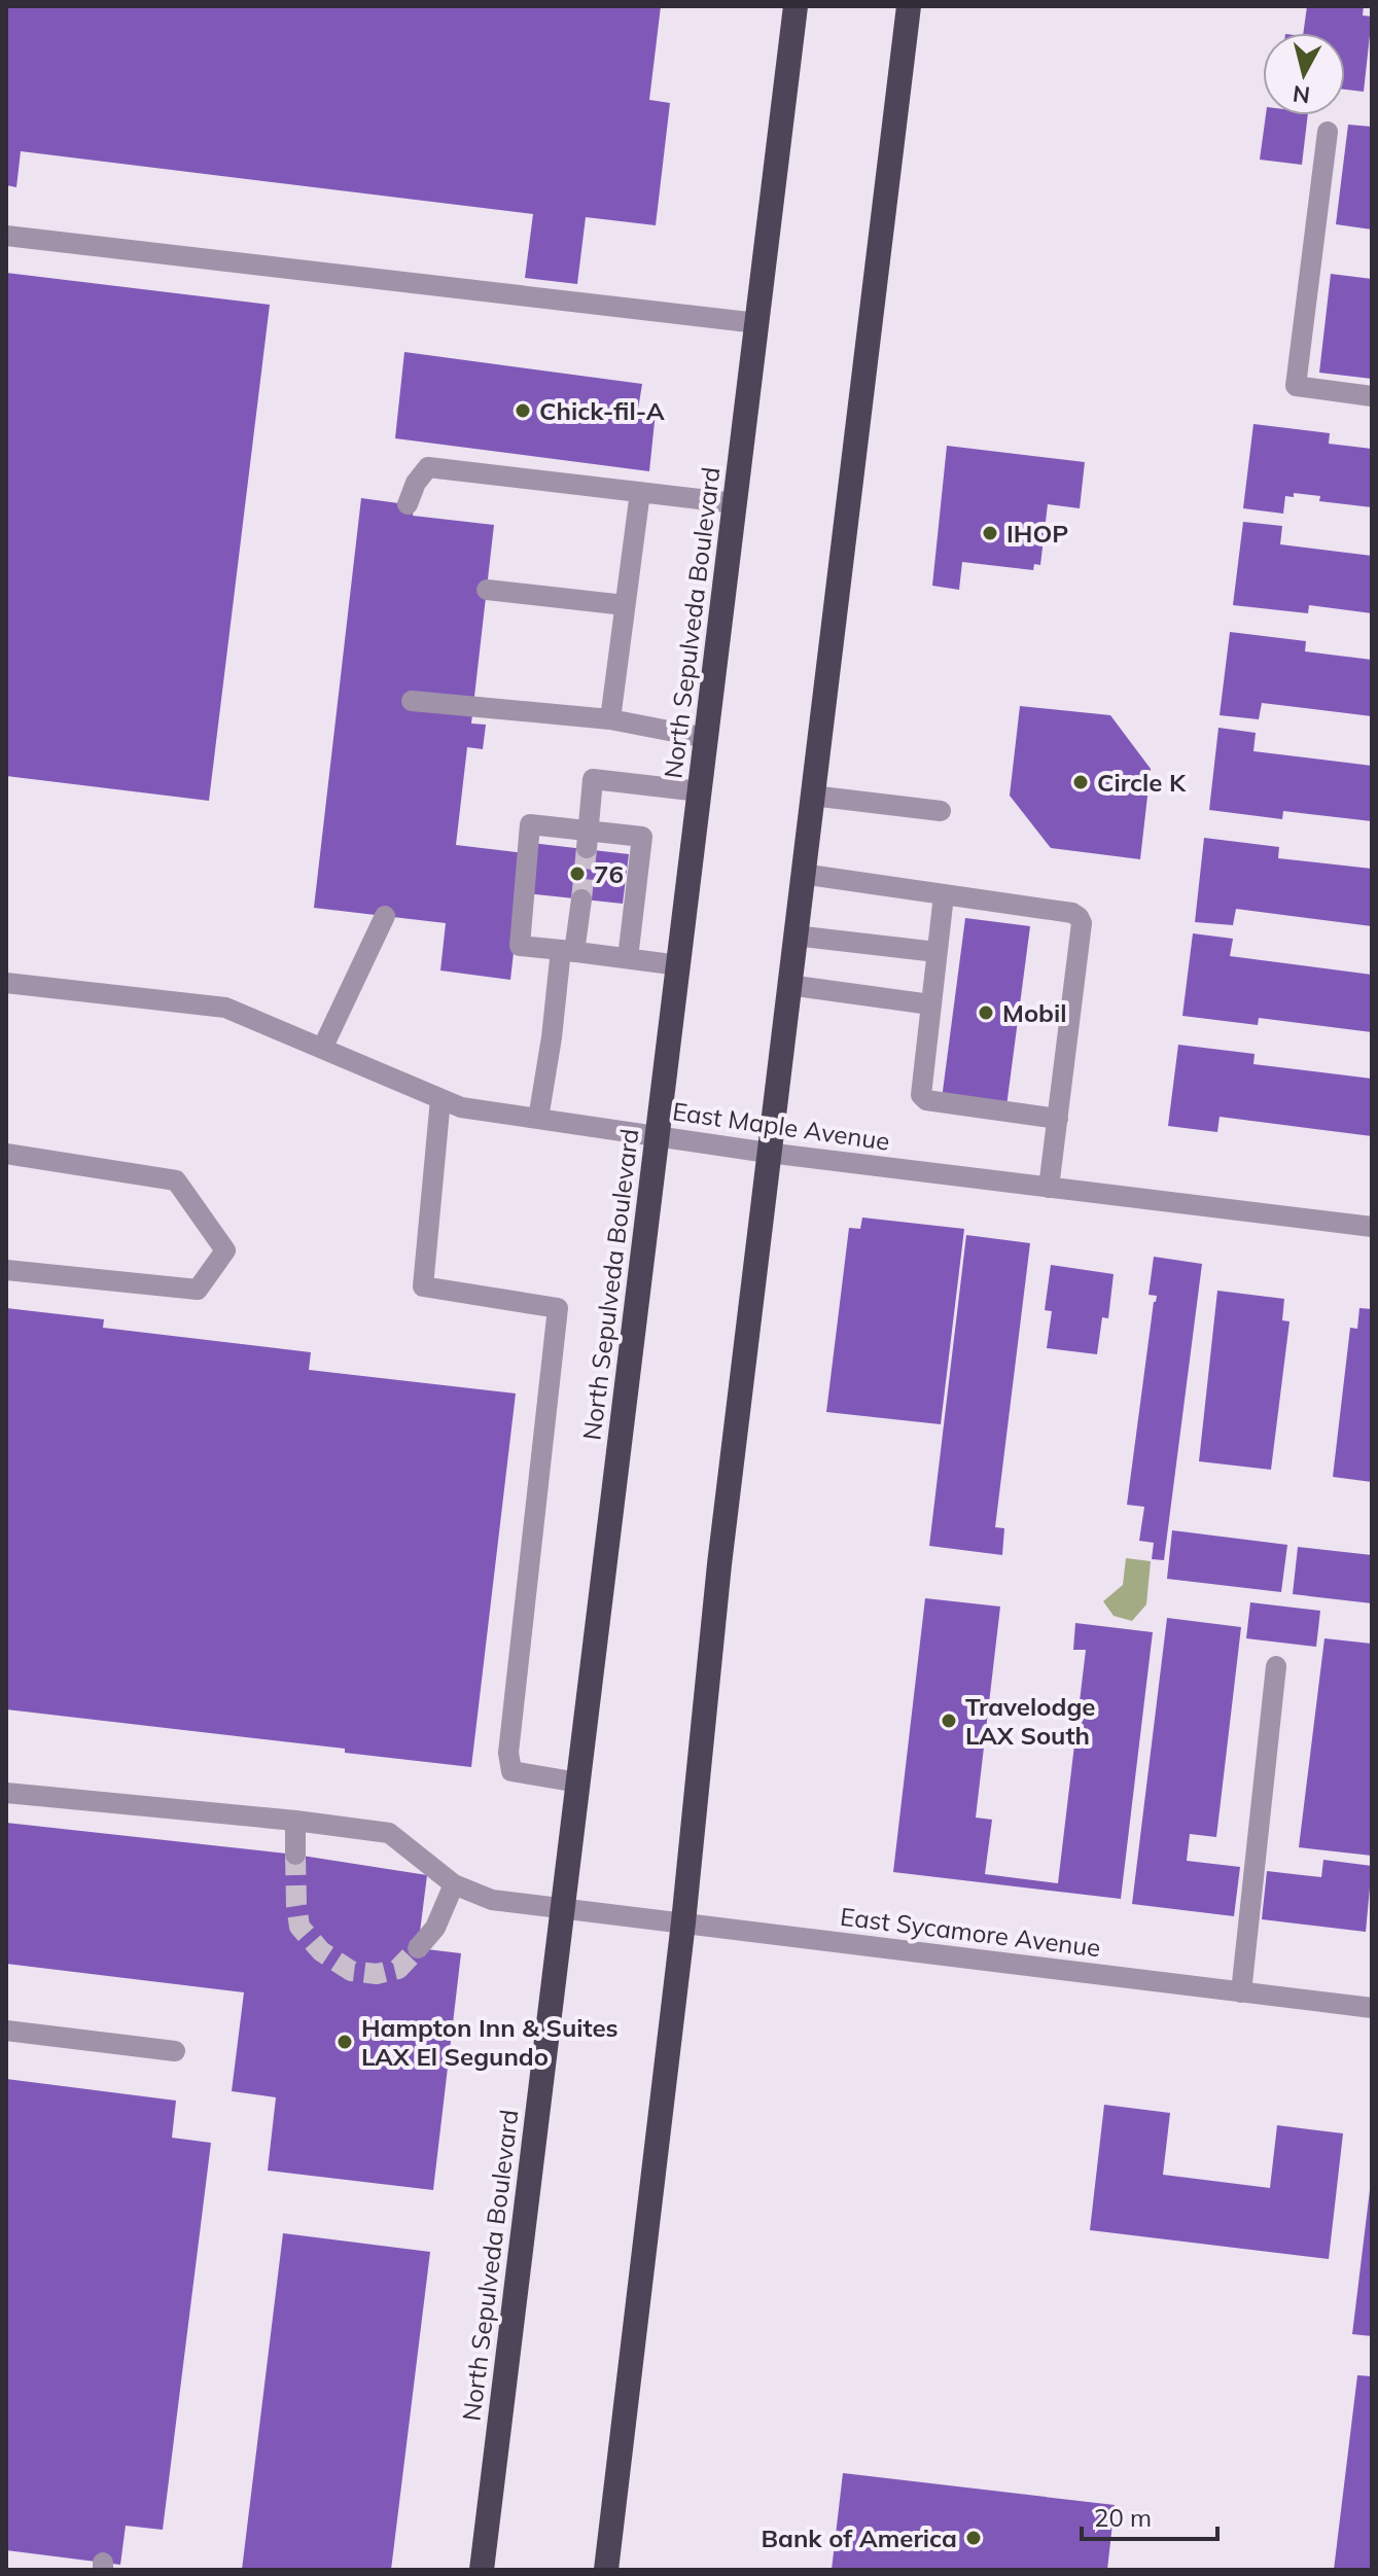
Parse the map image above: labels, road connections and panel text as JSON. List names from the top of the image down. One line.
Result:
{"streets":{"highway":["North Sepulveda Boulevard"],"street":["East Maple Avenue","East Sycamore Avenue"]},"crossings":[["North Sepulveda Boulevard","East Maple Avenue"],["North Sepulveda Boulevard","East Sycamore Avenue"]],"places":["Chick-fil-A","IHOP","Circle K","76","Mobil","Travelodge LAX South","Hampton Inn & Suites LAX El Segundo","Bank of America"],"scale_bar":"20 m","north":"bottom"}
